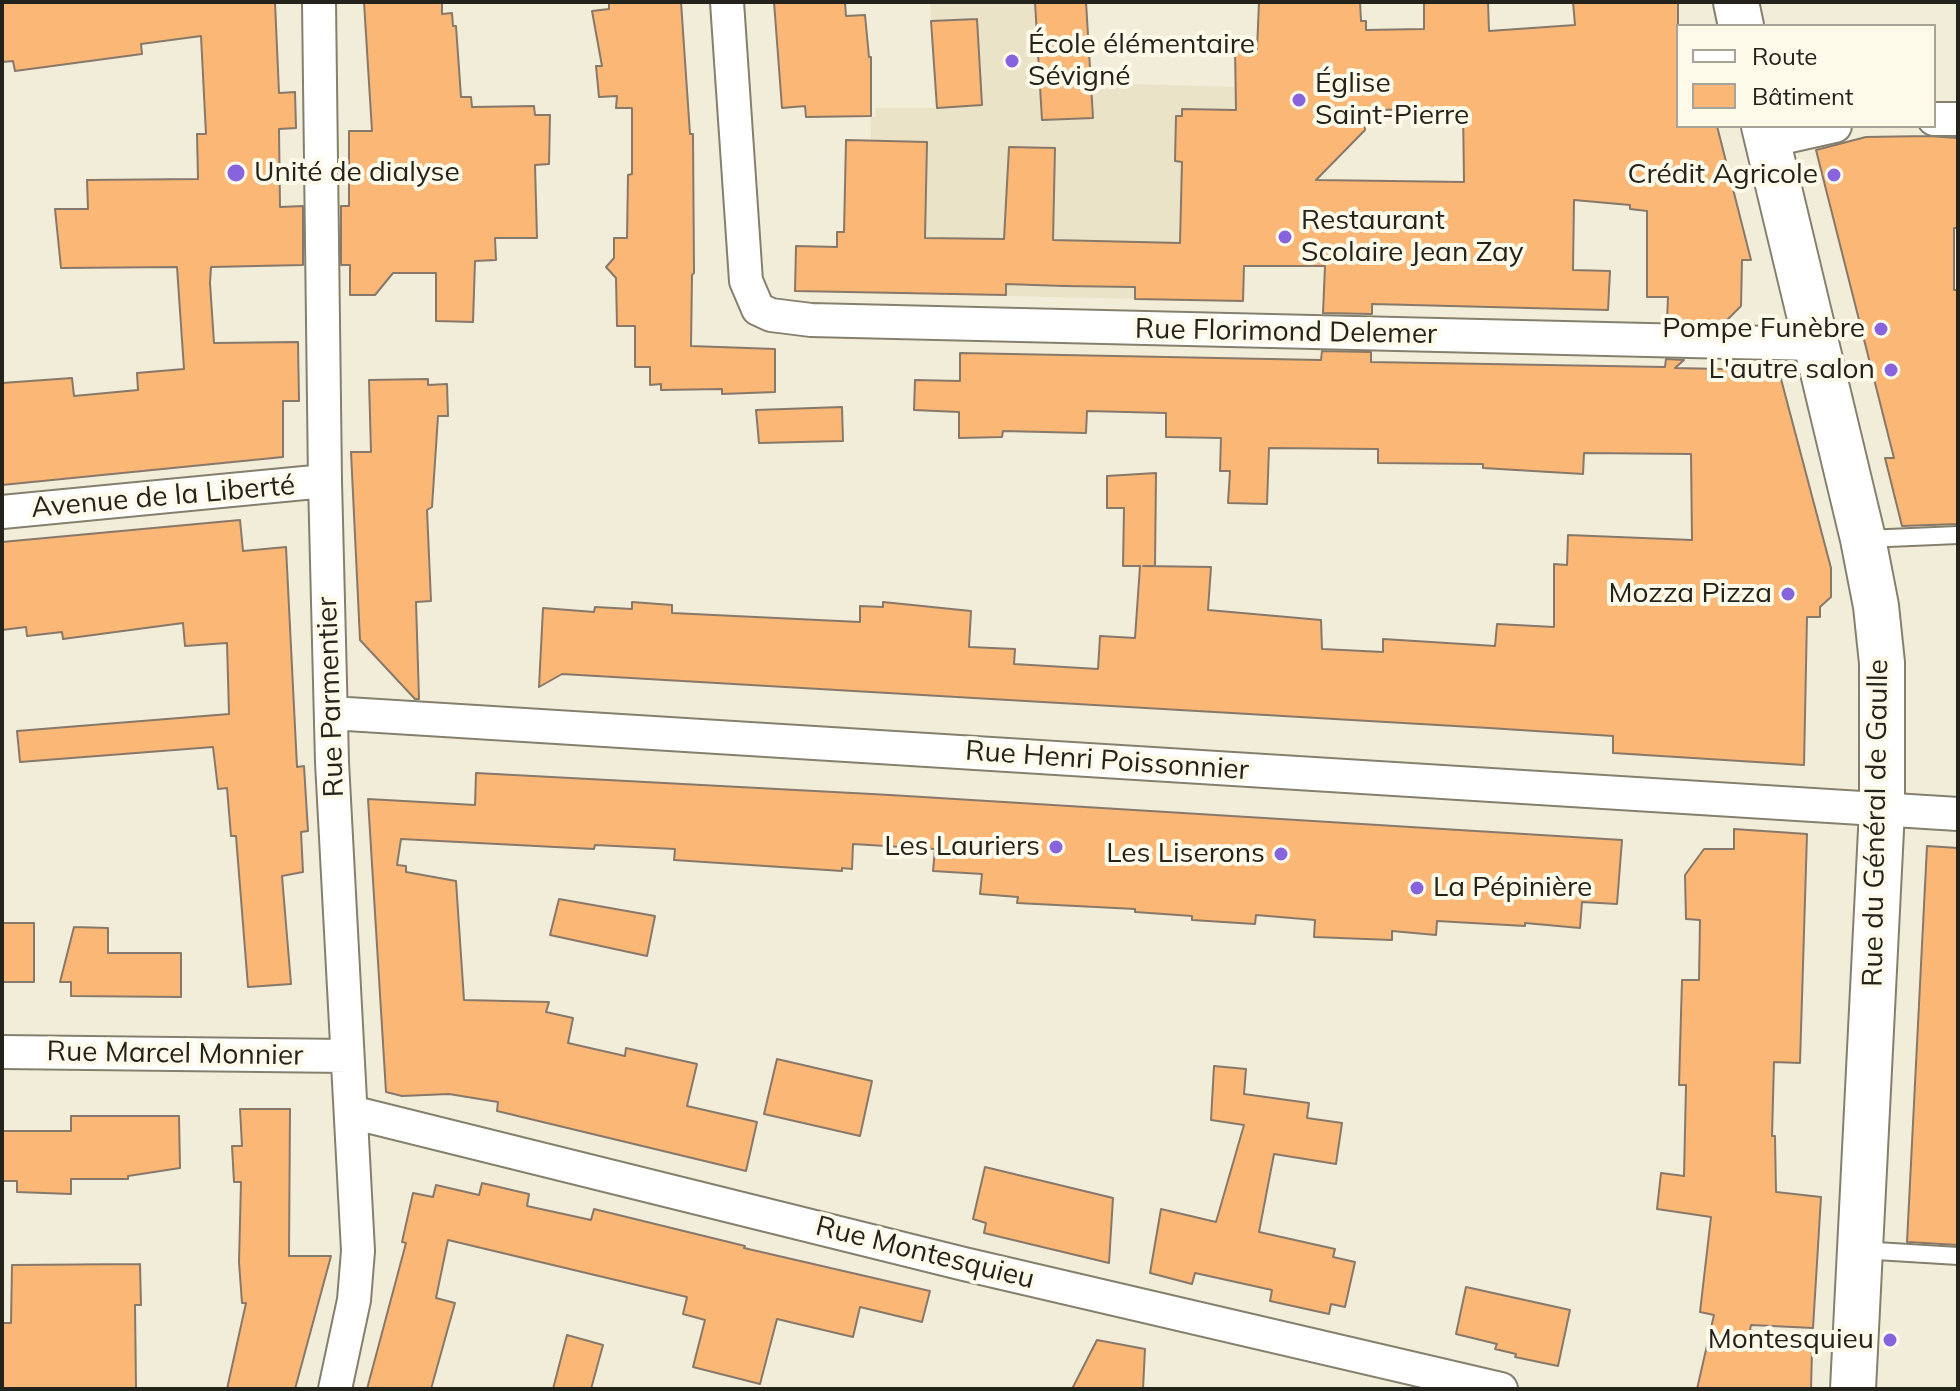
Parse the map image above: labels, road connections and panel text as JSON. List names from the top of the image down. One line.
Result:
{"streets":{"street":["Rue Florimond Delemer","Avenue de la Liberté","Rue Parmentier","Rue Henri Poissonnier","Rue du Général de Gaulle","Rue Marcel Monnier","Rue Montesquieu"]},"crossings":[["Rue Florimond Delemer","Rue du Général de Gaulle"],["Avenue de la Liberté","Rue Parmentier"],["Rue Parmentier","Rue Henri Poissonnier"],["Rue Parmentier","Rue Marcel Monnier"],["Rue Parmentier","Rue Montesquieu"],["Rue Henri Poissonnier","Rue du Général de Gaulle"]],"places":["École élémentaire Sévigné","Église Saint-Pierre","Unité de dialyse","Crédit Agricole","Restaurant Scolaire Jean Zay","Pompe Funèbre","L'autre salon","Mozza Pizza","Les Lauriers","Les Liserons","La Pépinière","Montesquieu"],"legend":["Route","Bâtiment"]}
